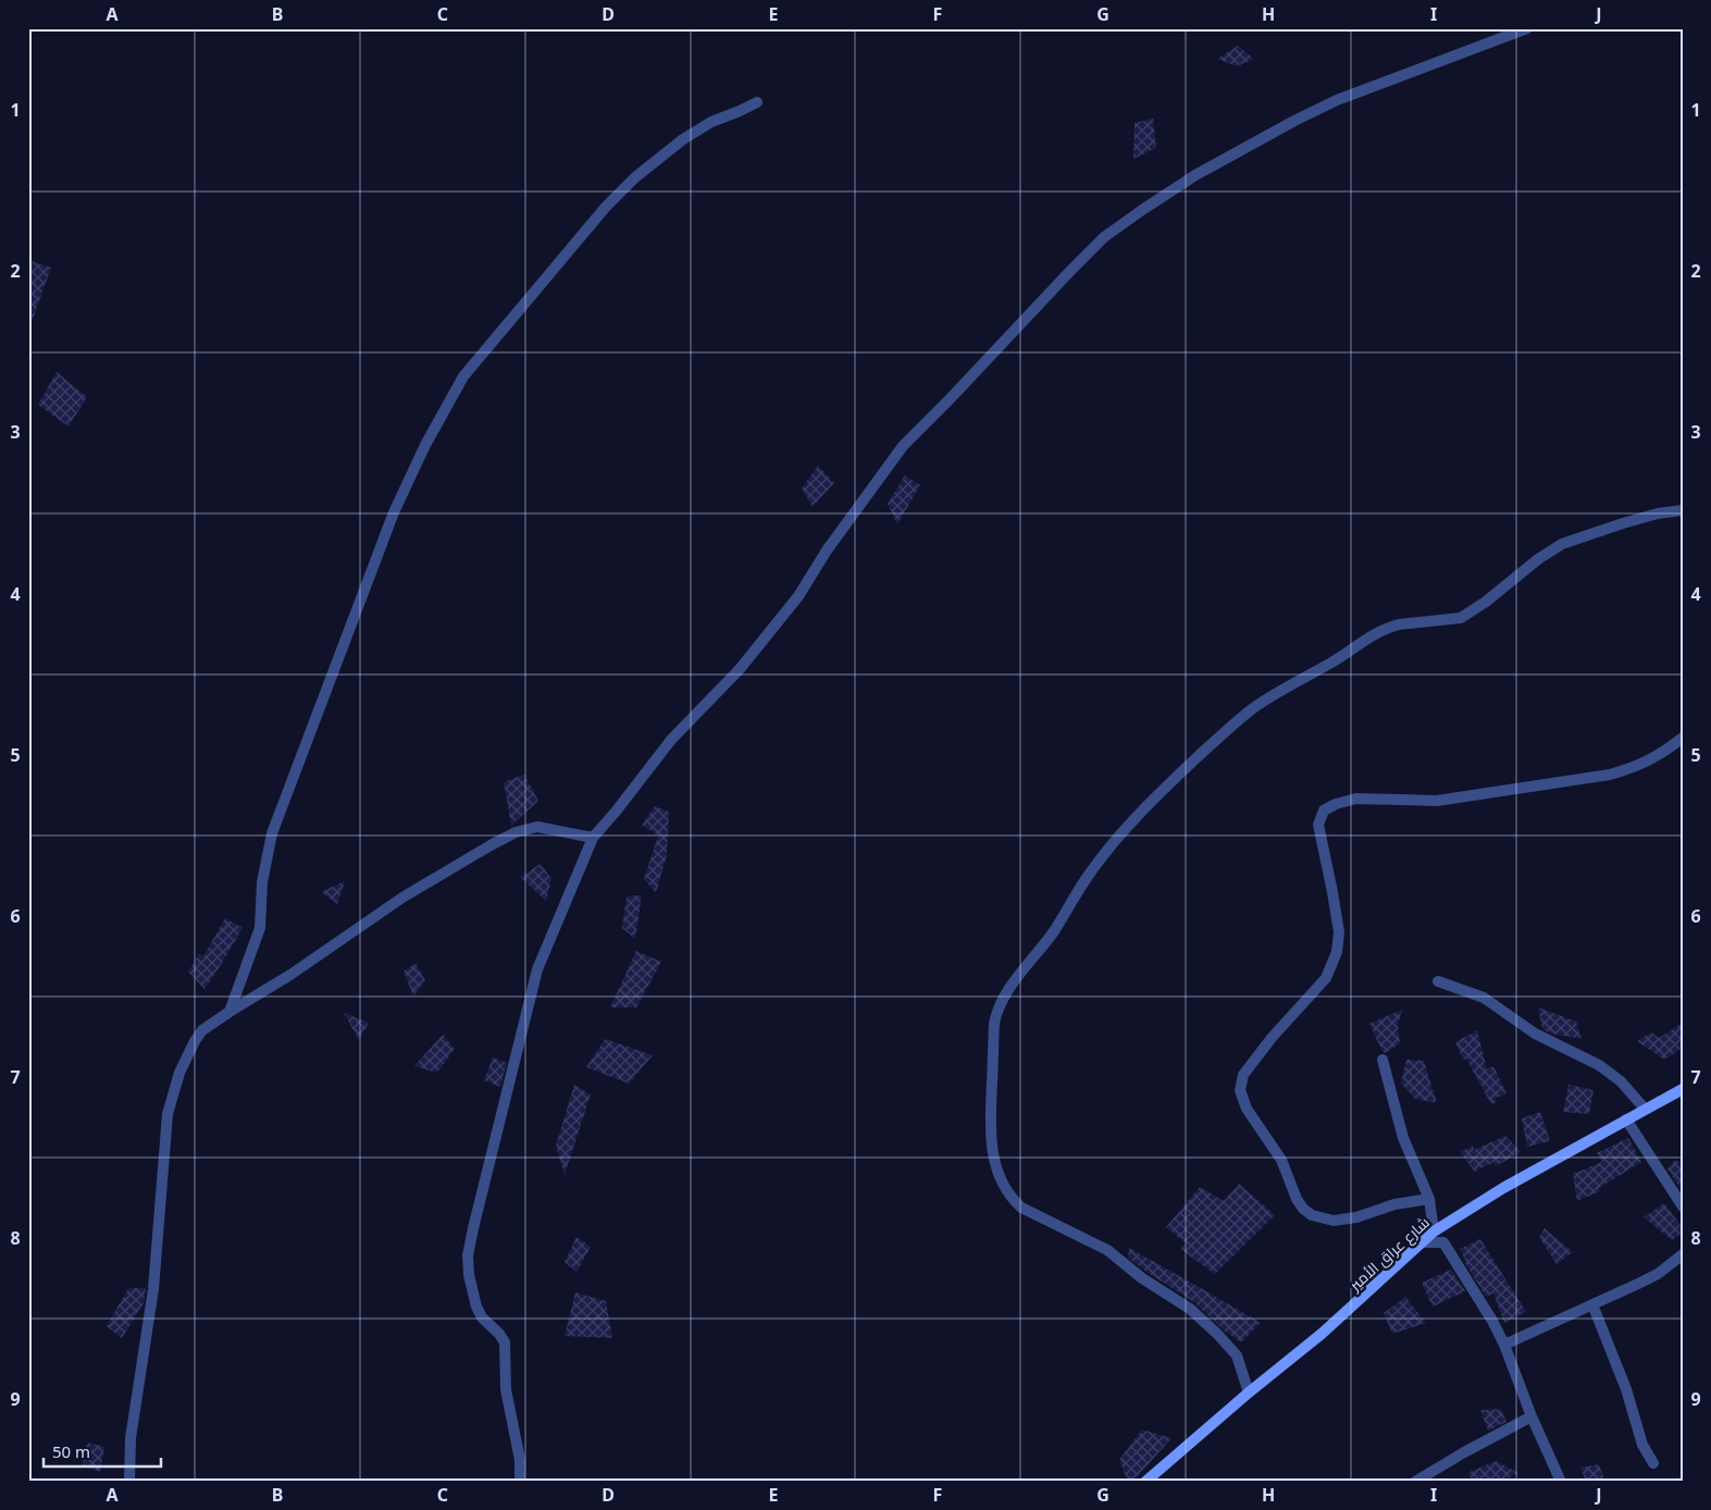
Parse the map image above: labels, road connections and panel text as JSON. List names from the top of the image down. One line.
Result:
{"streets":{"main road":["شارع عراق الأمير"]},"scale_bar":"50 m","grid":{"columns":["A","B","C","D","E","F","G","H","I","J"],"rows":["1","2","3","4","5","6","7","8","9"]}}
